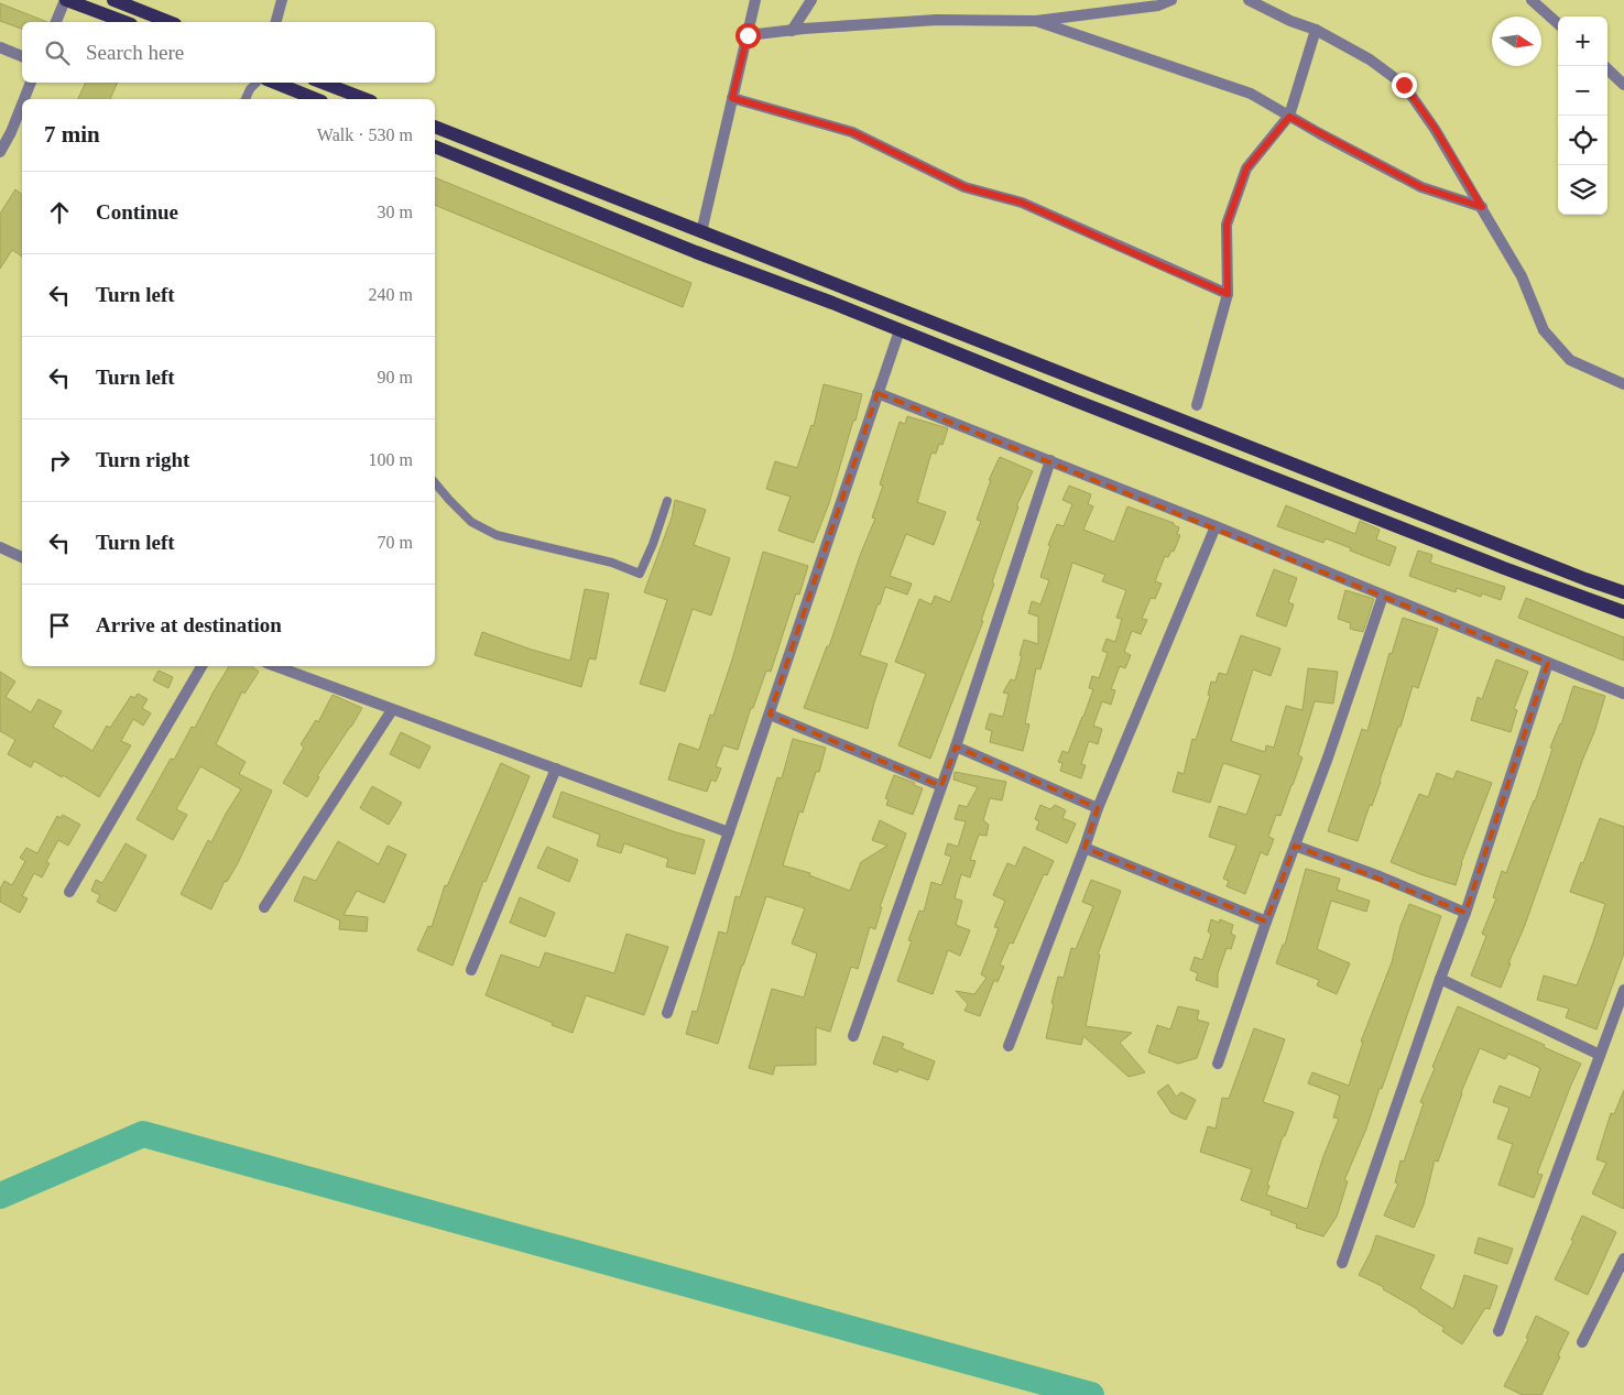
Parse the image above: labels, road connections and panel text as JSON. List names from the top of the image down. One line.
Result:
{"north":"right","page":{"map_buttons":["+","−"],"search":"Search here","heading":["7 min","Walk · 530 m"],"list":[["Continue","30 m"],["Turn left","240 m"],["Turn left","90 m"],["Turn right","100 m"],["Turn left","70 m"],"Arrive at destination"]}}
